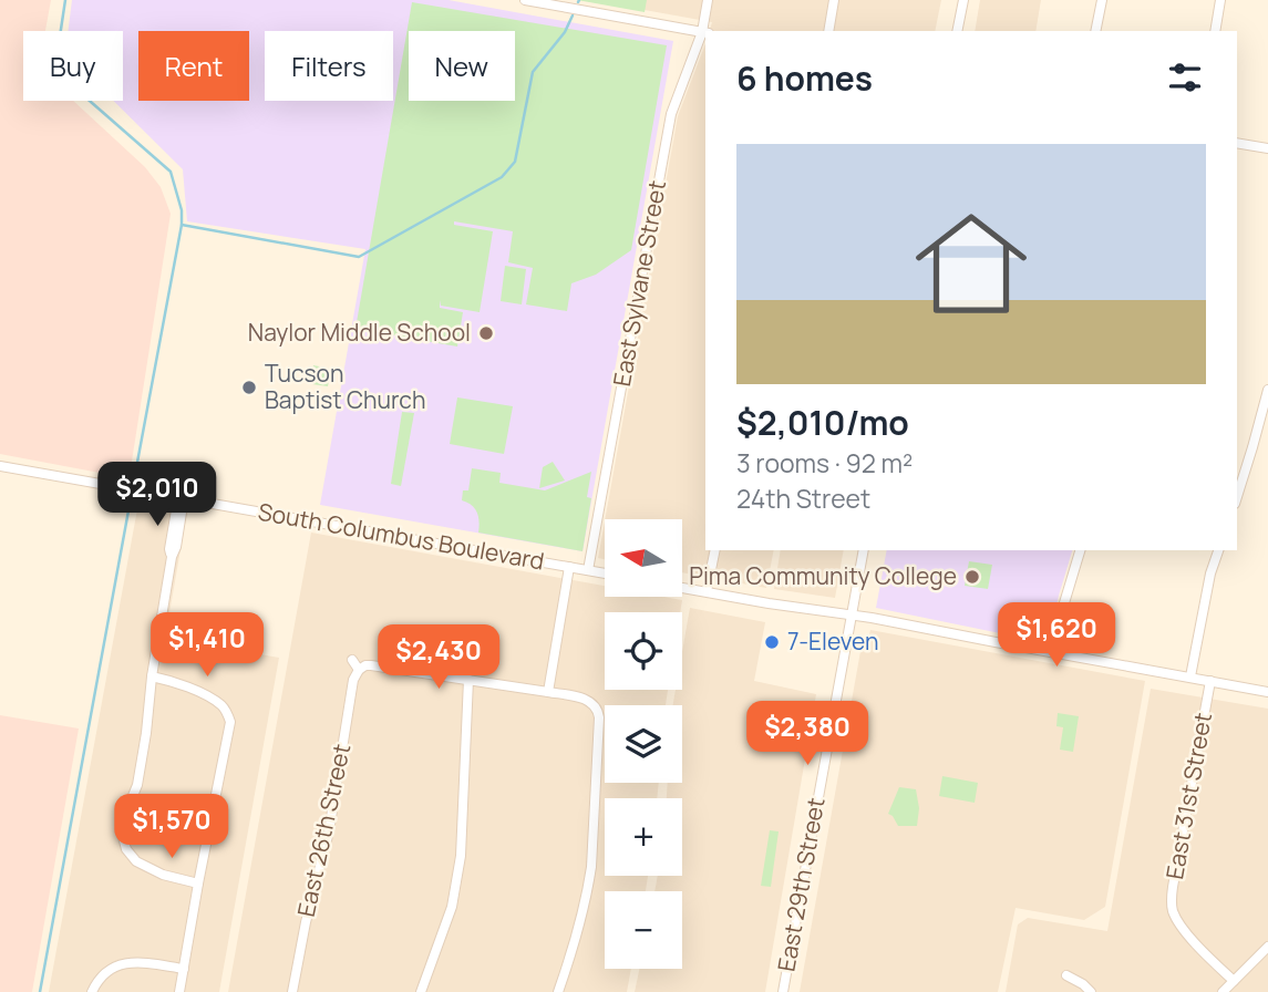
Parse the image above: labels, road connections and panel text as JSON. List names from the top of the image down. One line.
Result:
{"streets":{"street":["East Sylvane Street","South Columbus Boulevard","East 31st Street","East 26th Street","East 29th Street"]},"crossings":[["East Sylvane Street","South Columbus Boulevard"]],"places":["Naylor Middle School","Tucson Baptist Church","Pima Community College","7-Eleven"],"north":"left","page":{"chip":["Buy","Rent","Filters","New"],"heading":"6 homes","list":[{"name":"$2,010/mo","note":"3 rooms · 92 m² · 24th Street"}],"price":["$2,010","$1,620","$1,410","$2,430","$2,380","$1,570"],"map_buttons":["+","−"]}}
